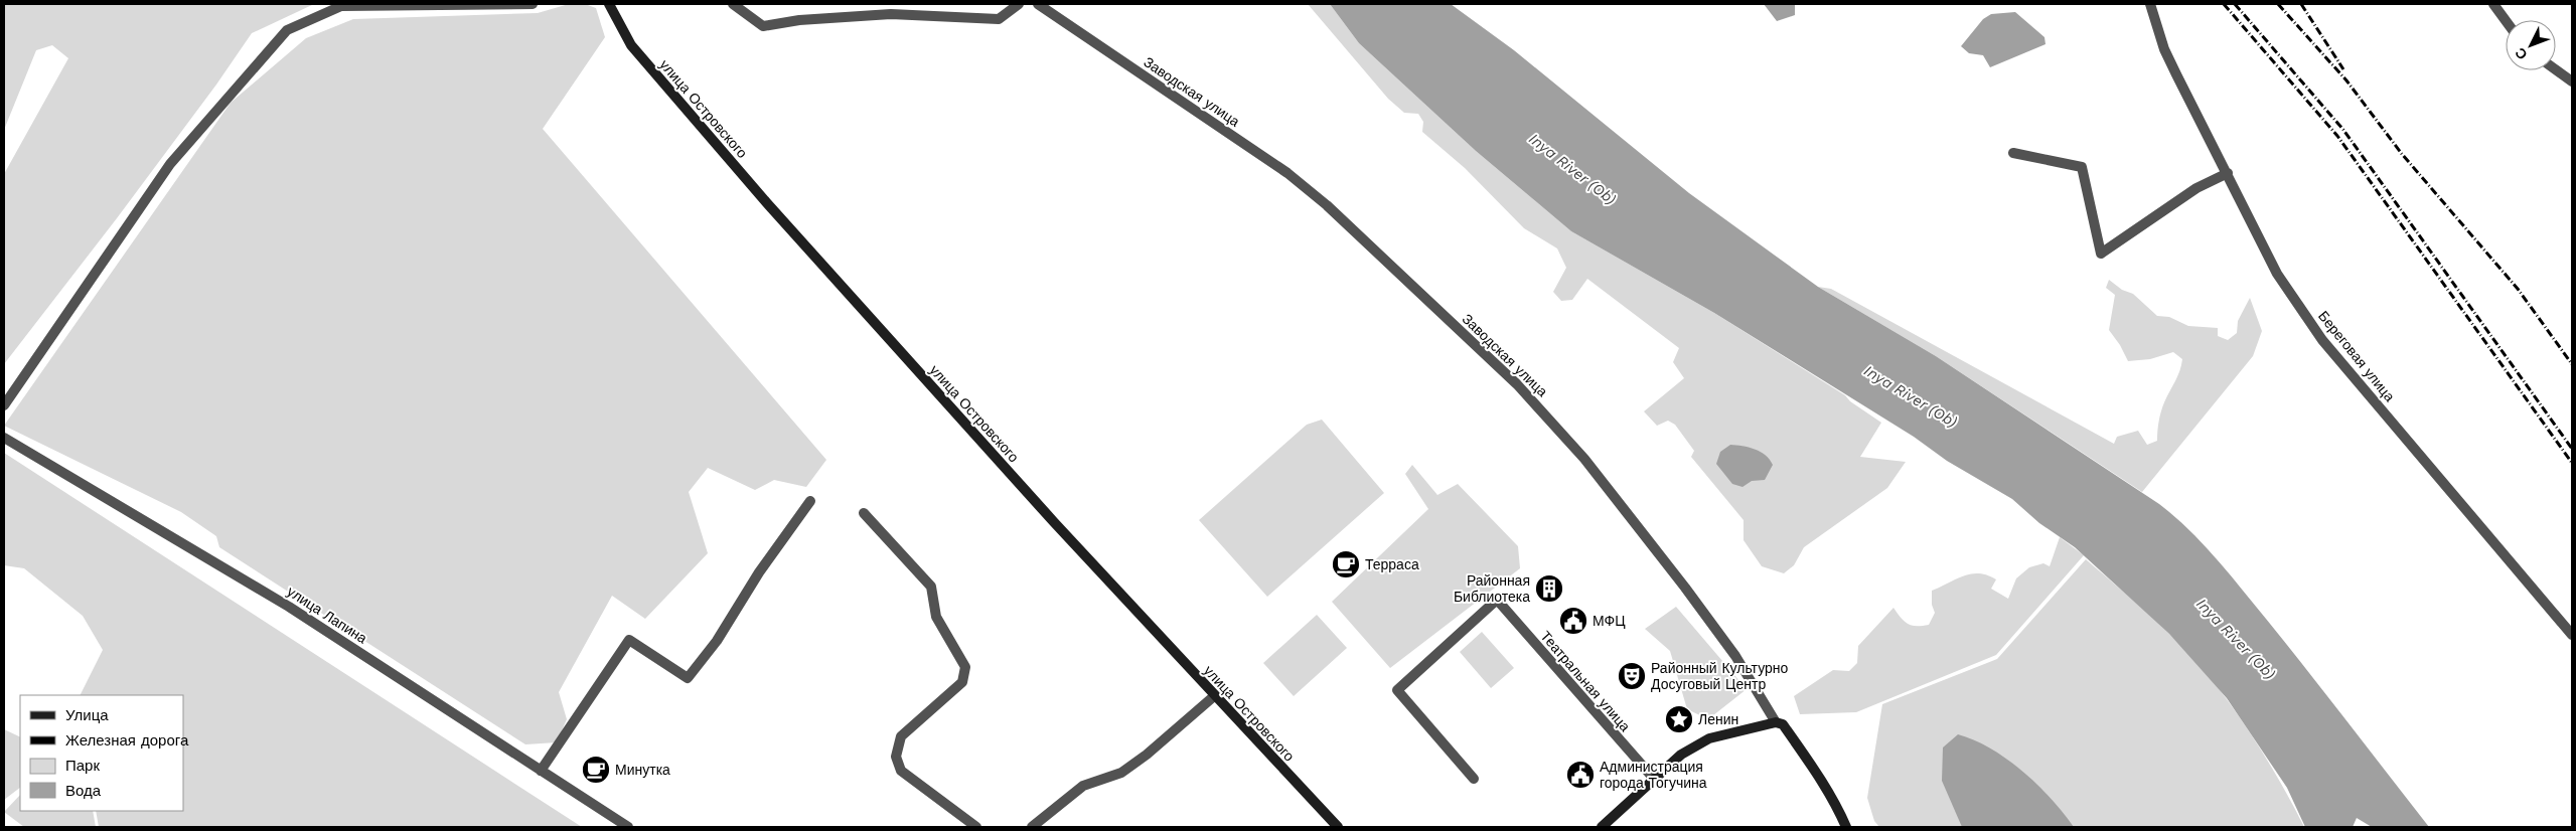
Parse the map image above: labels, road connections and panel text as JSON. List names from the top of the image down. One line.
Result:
{"streets":{"street":["Заводская улица","улица Островского","Береговая улица","улица Лапина","Театральная улица"]},"water":["Inya River (Ob)"],"places":{"cafe":["Терраса","Минутка"],"building":["Районная Библиотека"],"public building":["МФЦ","Администрация города Тогучина"],"theatre":["Районный Культурно Досуговый Центр"],"place":["Ленин"]},"legend":["Улица","Железная дорога","Парк","Вода"],"north":"bottom left"}
